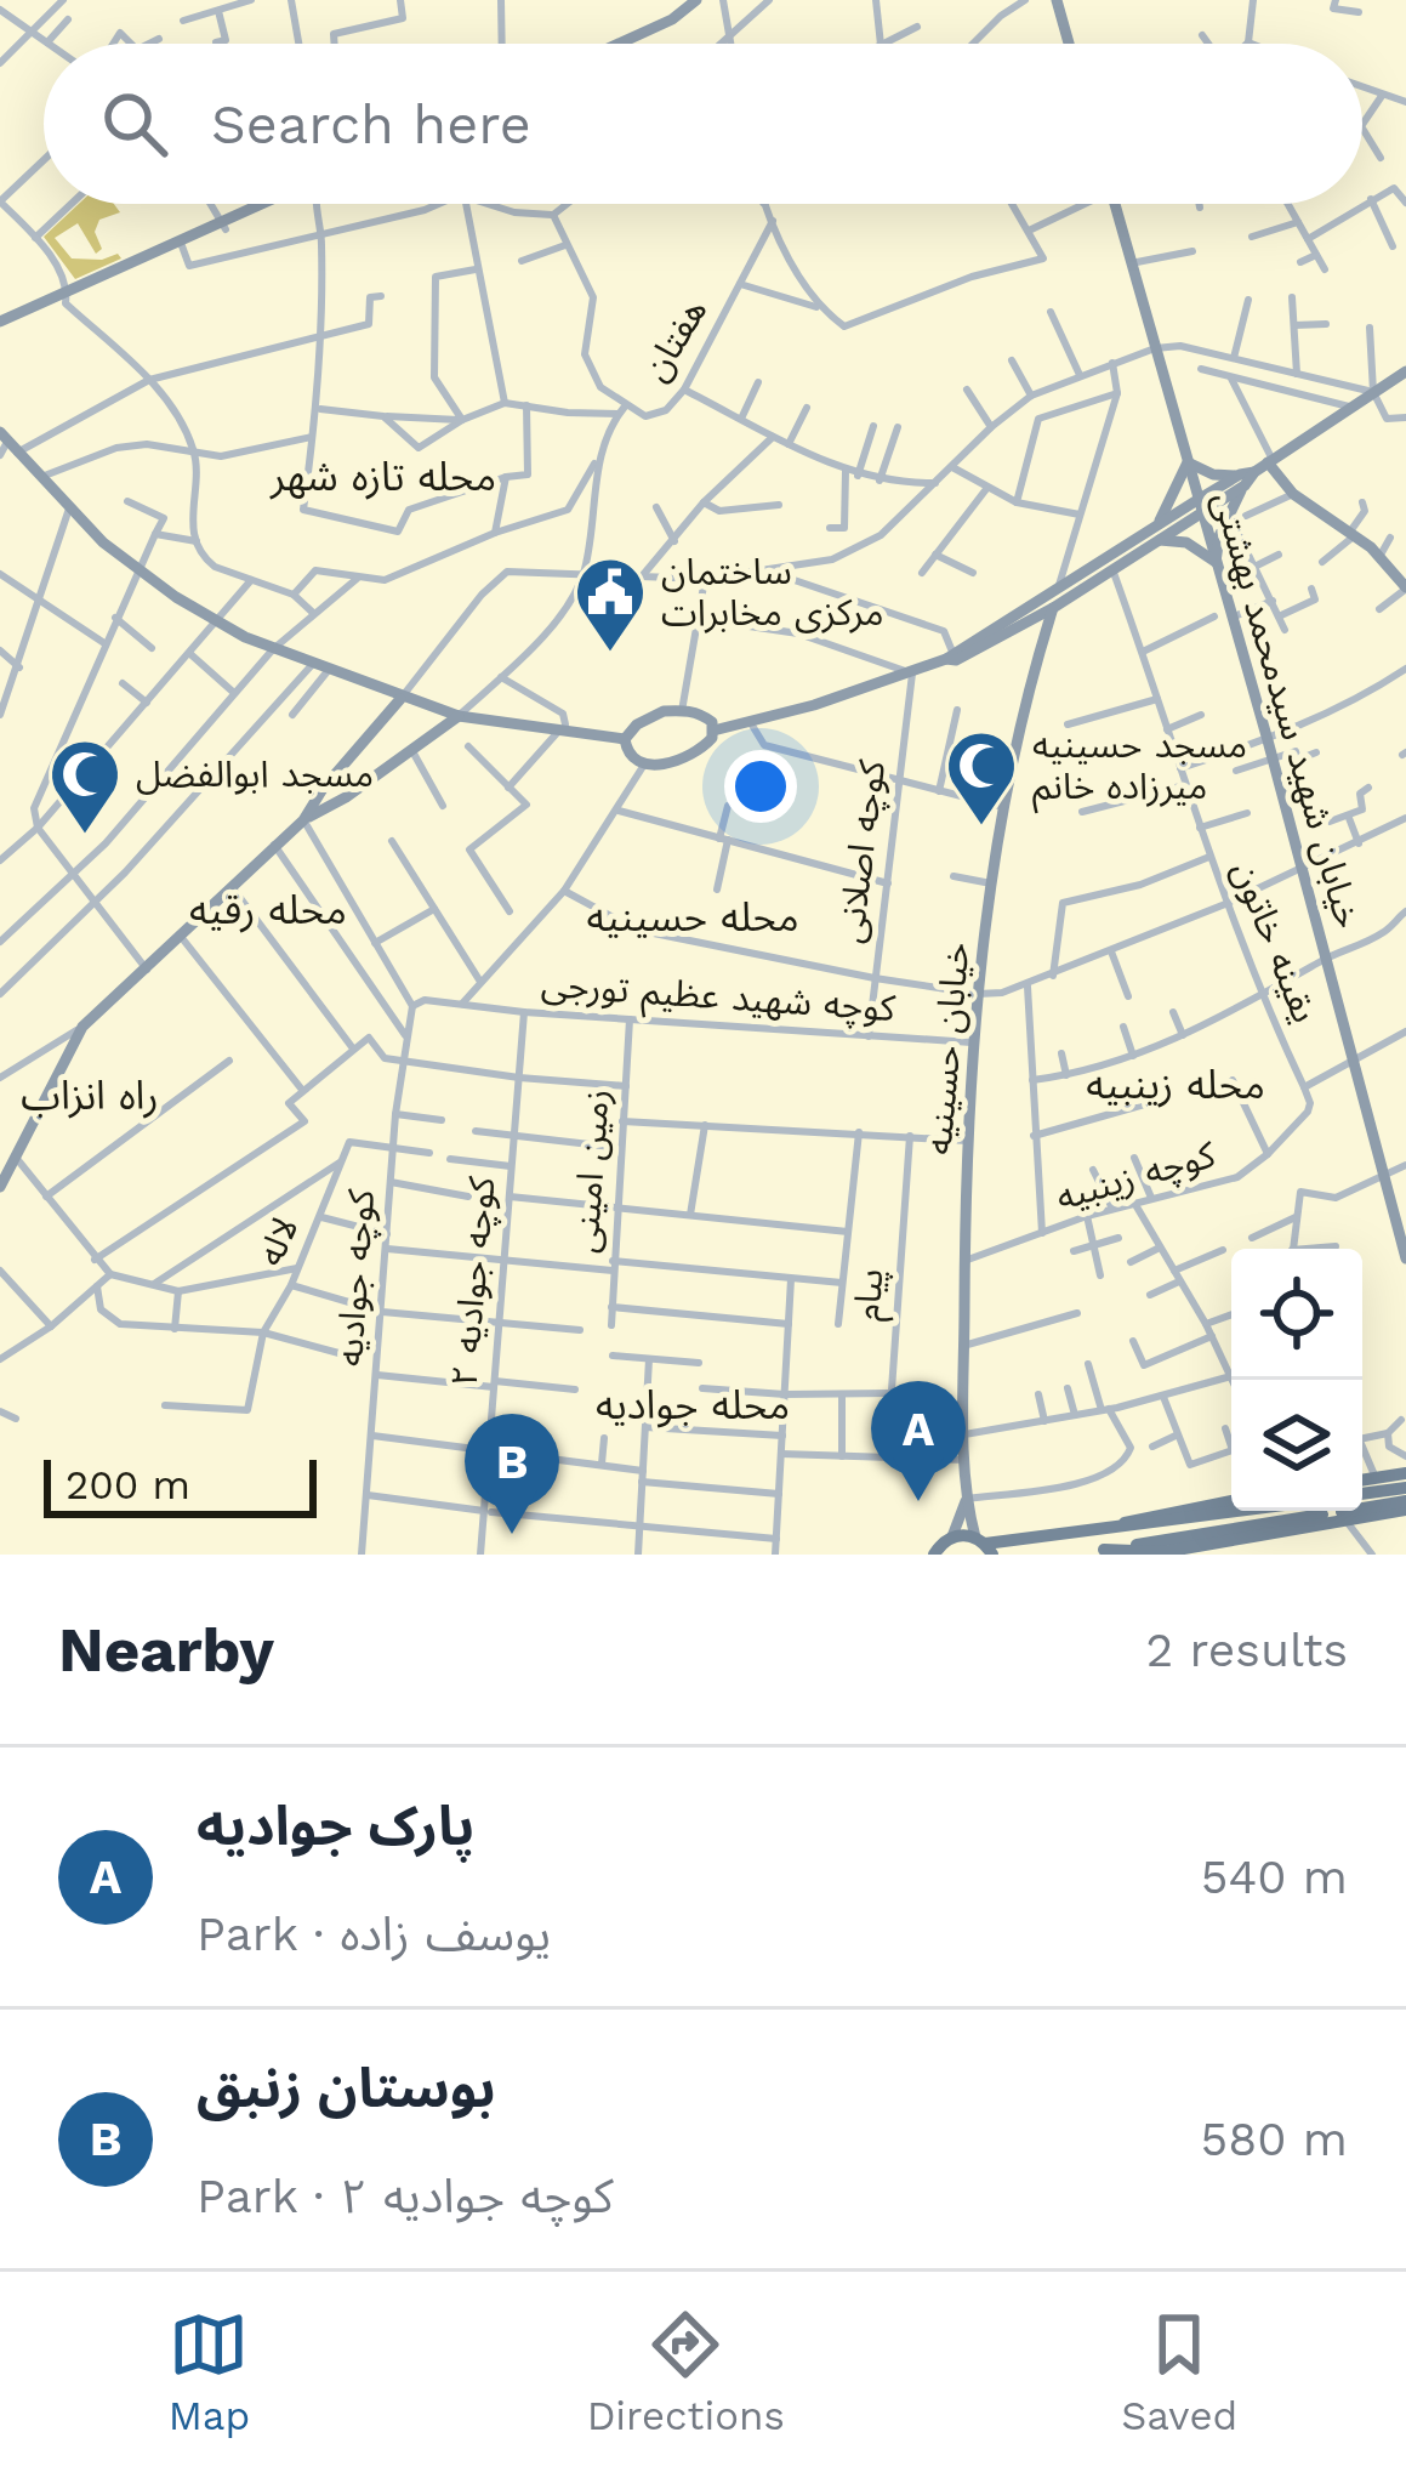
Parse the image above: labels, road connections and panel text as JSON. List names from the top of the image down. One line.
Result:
{"streets":{"main road":["خیابان شهید سیدمحمد بهشتی","خیابان حسینیه"],"street":["هفتان","کوچه اصلانی","یقینه خاتون","کوچه شهید عظیم تورجی","زمین امینی","کوچه زینبیه","لاله","کوچه جوادیه","کوچه جوادیه ۲","پیام"]},"crossings":[["کوچه اصلانی","کوچه شهید عظیم تورجی"],["یقینه خاتون","کوچه زینبیه"],["کوچه شهید عظیم تورجی","خیابان حسینیه"],["کوچه شهید عظیم تورجی","زمین امینی"],["کوچه شهید عظیم تورجی","کوچه جوادیه"],["کوچه شهید عظیم تورجی","کوچه جوادیه ۲"],["خیابان حسینیه","کوچه زینبیه"]],"districts":["محله تازه شهر","محله رقیه","محله حسینیه","محله زینبیه","راه انزاب","محله جوادیه"],"places":{"public building":["ساختمان مرکزی مخابرات"],"mosque":["مسجد حسینیه میرزاده خانم","مسجد ابوالفضل"]},"scale_bar":"200 m","page":{"search":"Search here","pins":["A","B"],"scale":"200 m","heading":["Nearby","2 results"],"list":[{"mark":"A","name":"پارک جوادیه","note":"Park · یوسف زاده","value":"540 m"},{"mark":"B","name":"بوستان زنبق","note":"Park · کوچه جوادیه ۲","value":"580 m"}],"nav":["Map","Directions","Saved"]}}
